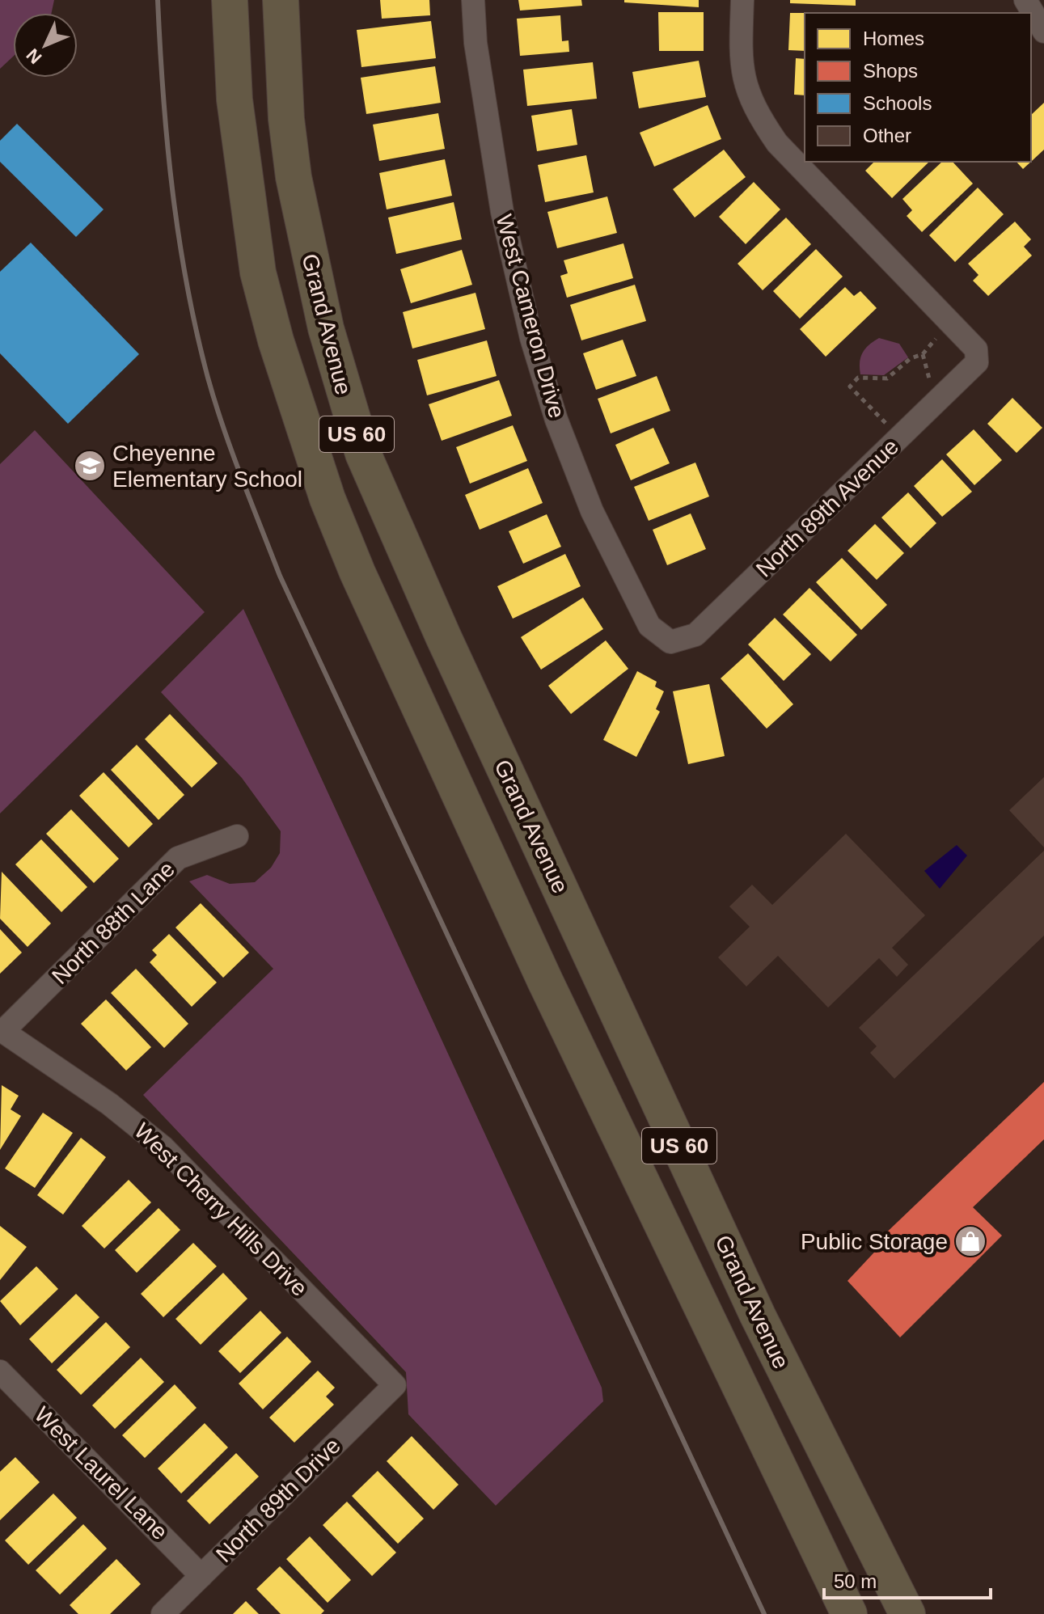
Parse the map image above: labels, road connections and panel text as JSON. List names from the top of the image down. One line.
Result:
{"streets":{"highway":["Grand Avenue","US 60"],"street":["West Cameron Drive","North 89th Avenue","North 88th Lane","West Cherry Hills Drive","West Laurel Lane","North 89th Drive"]},"crossings":[["West Cameron Drive","North 89th Avenue"],["North 88th Lane","West Cherry Hills Drive"],["West Cherry Hills Drive","North 89th Drive"],["West Laurel Lane","North 89th Drive"]],"places":{"school or university":["Cheyenne Elementary School"],"shop":["Public Storage"]},"legend":["Homes","Shops","Schools","Other"],"scale_bar":"50 m","north":"bottom left"}
